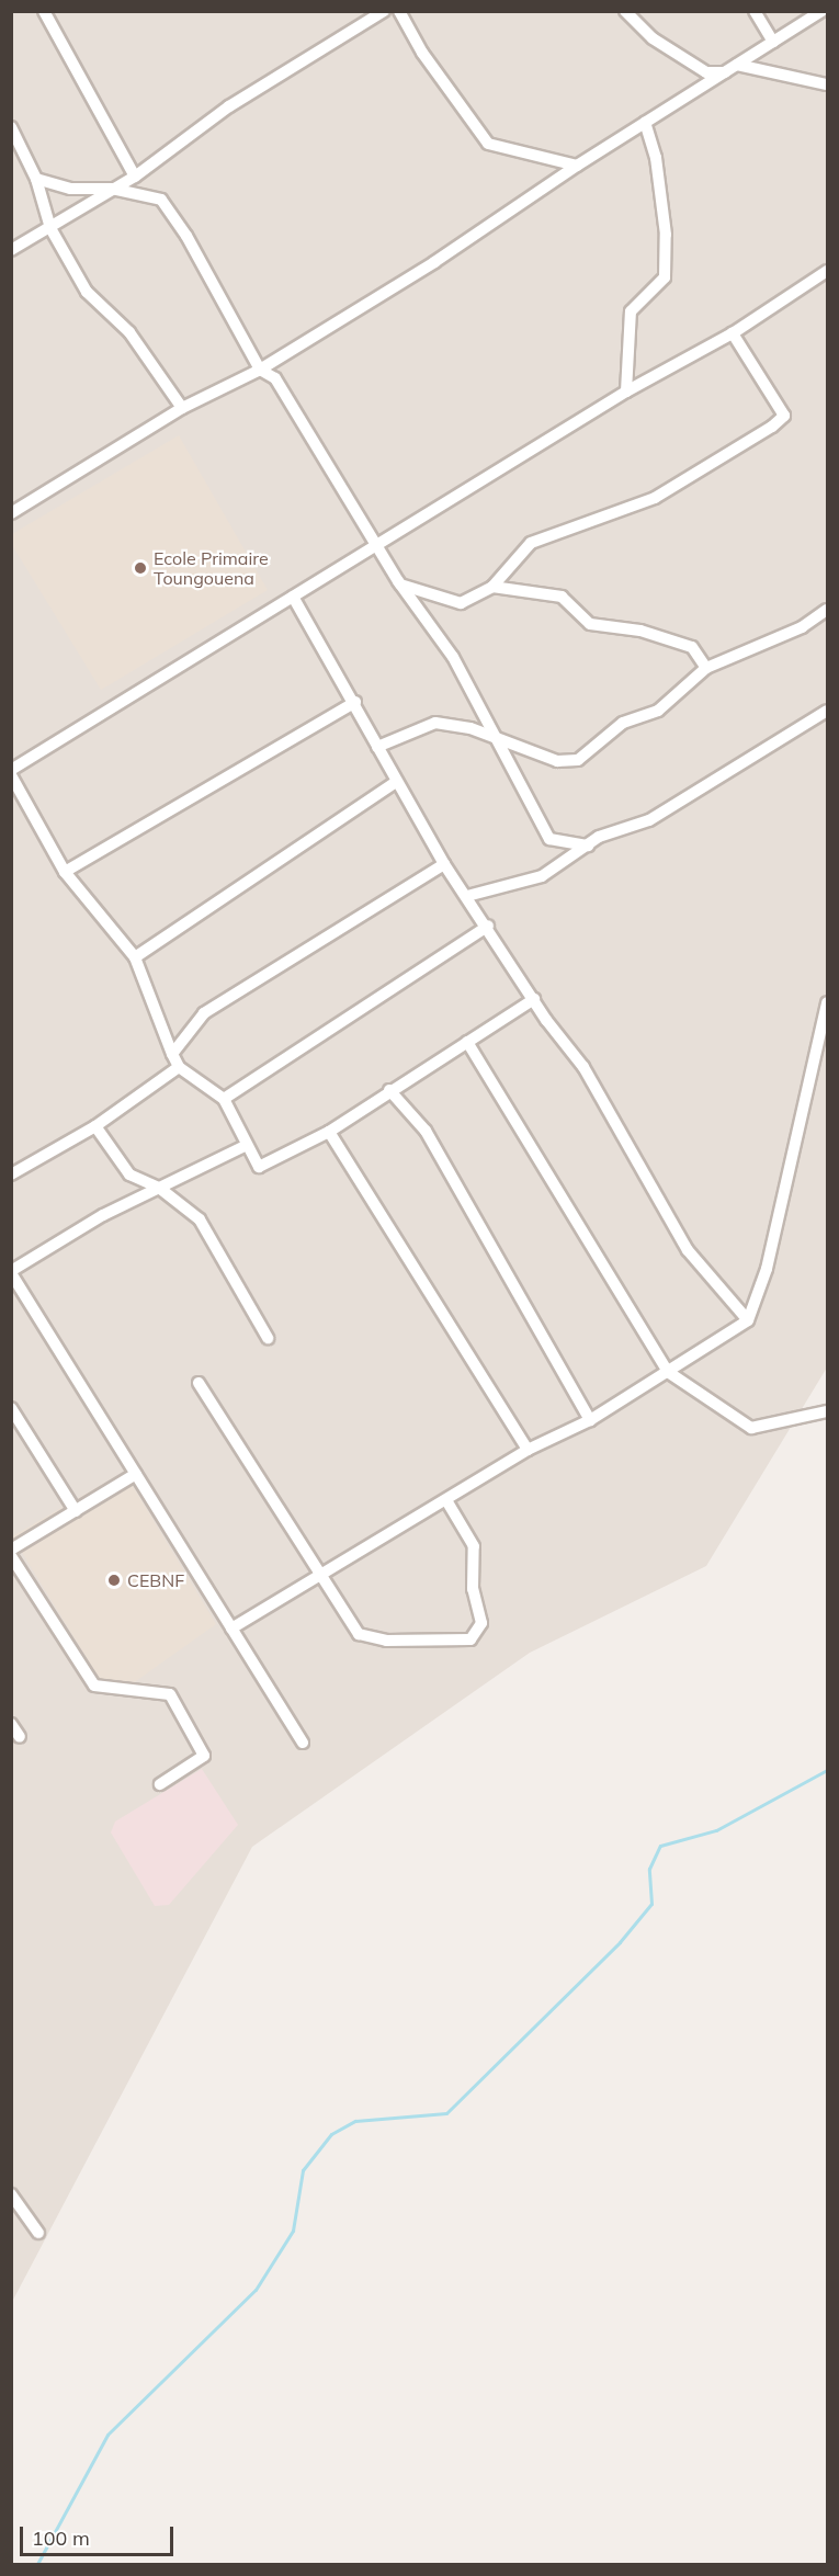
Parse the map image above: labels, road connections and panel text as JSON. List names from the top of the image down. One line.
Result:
{"places":["Ecole Primaire Toungouena","CEBNF"],"scale_bar":"100 m"}
